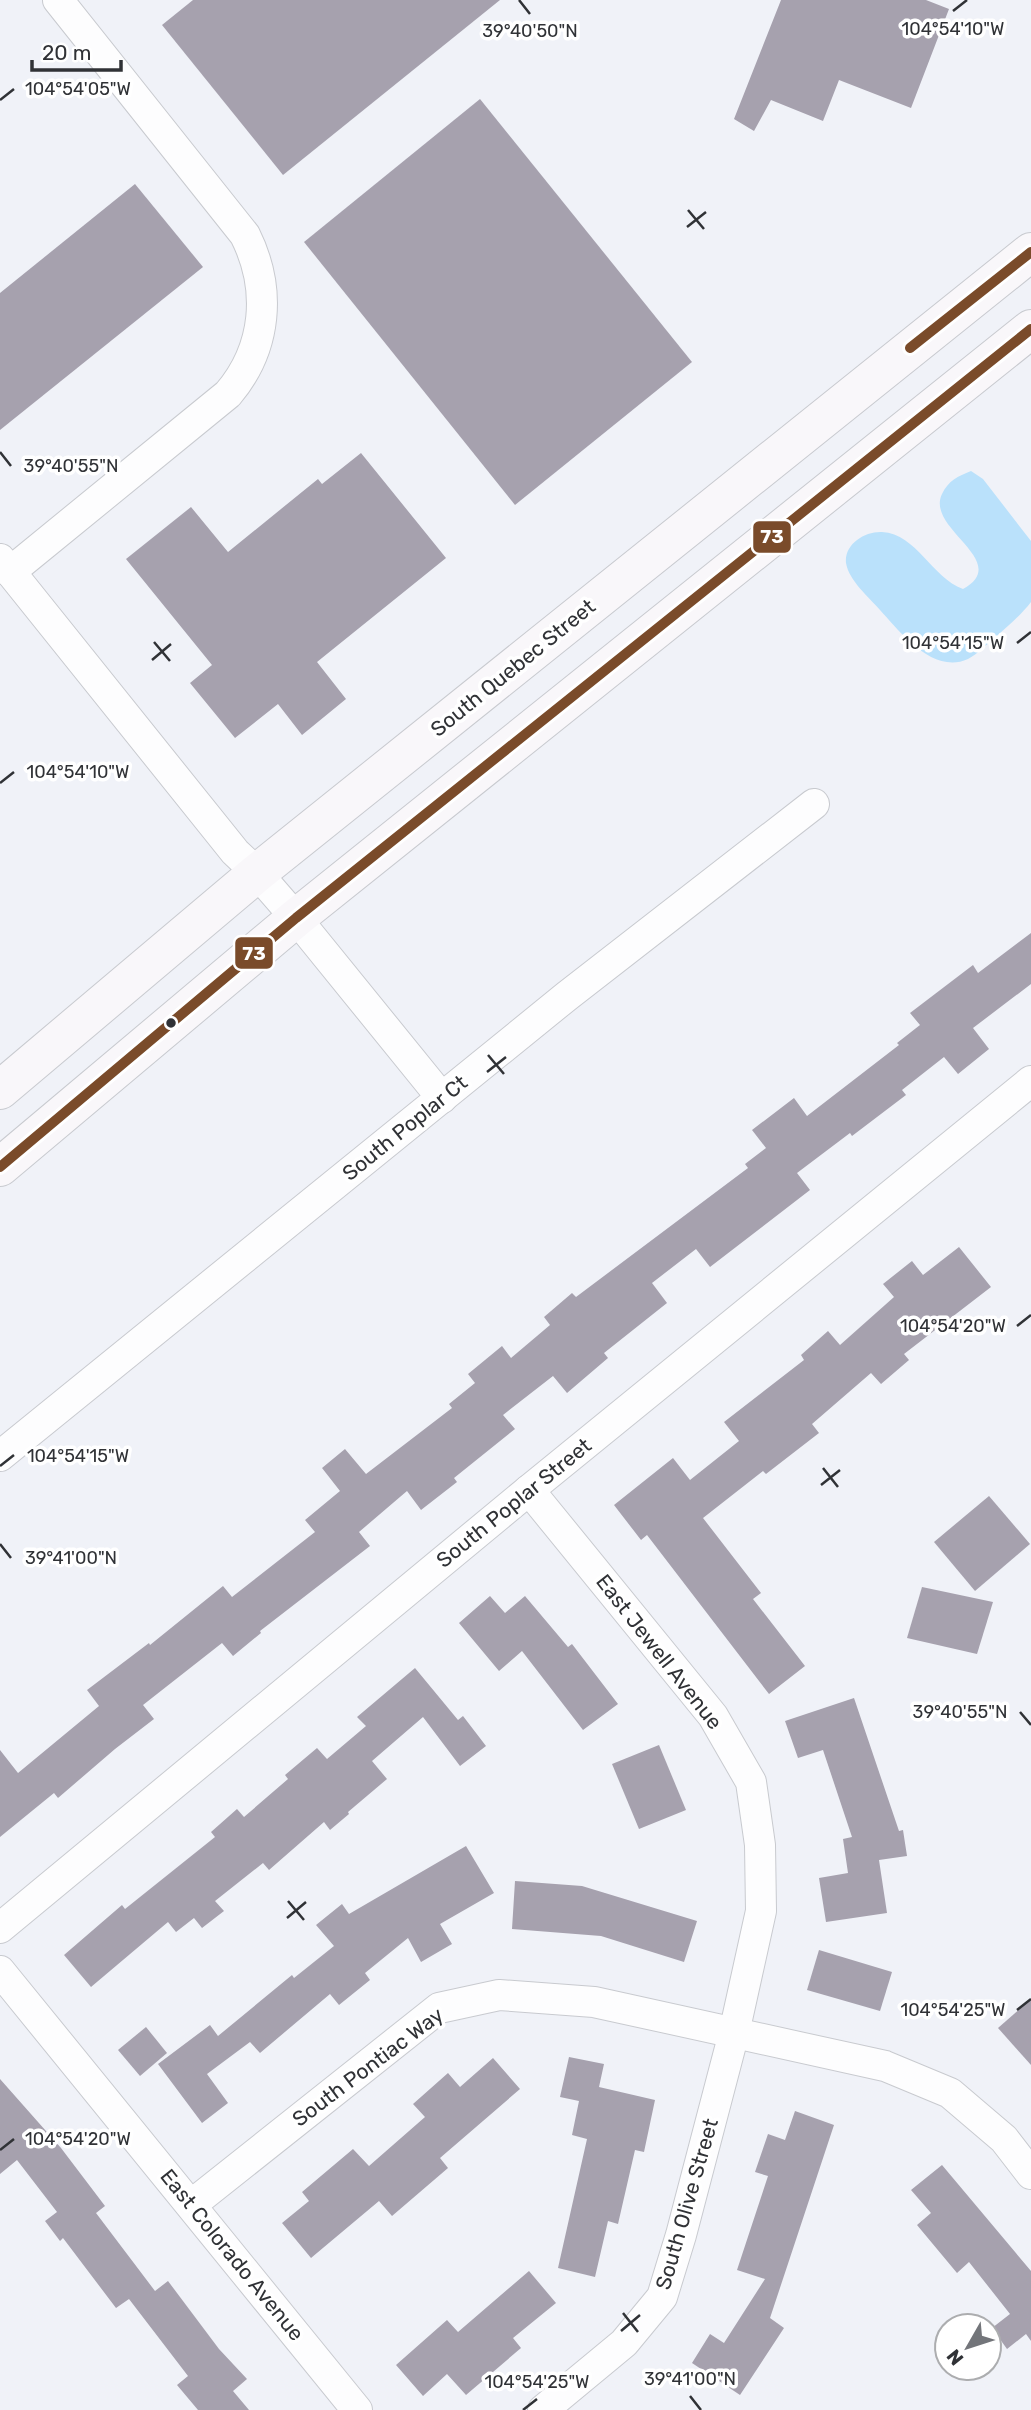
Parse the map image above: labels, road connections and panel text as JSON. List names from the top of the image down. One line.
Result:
{"streets":{"main road":["South Quebec Street"],"street":["South Poplar Ct","South Poplar Street","East Jewell Avenue","South Pontiac Way","South Olive Street","East Colorado Avenue"]},"crossings":[["South Poplar Street","East Jewell Avenue"],["East Jewell Avenue","South Pontiac Way"],["East Jewell Avenue","South Olive Street"],["South Pontiac Way","South Olive Street"],["South Pontiac Way","East Colorado Avenue"]],"lines":["transit line 73"],"scale_bar":"20 m","north":"bottom left","coordinates":["104°54'10\"W","39°40'50\"N","104°54'05\"W","39°40'55\"N","104°54'15\"W","104°54'20\"W","39°41'00\"N","104°54'25\"W"]}
